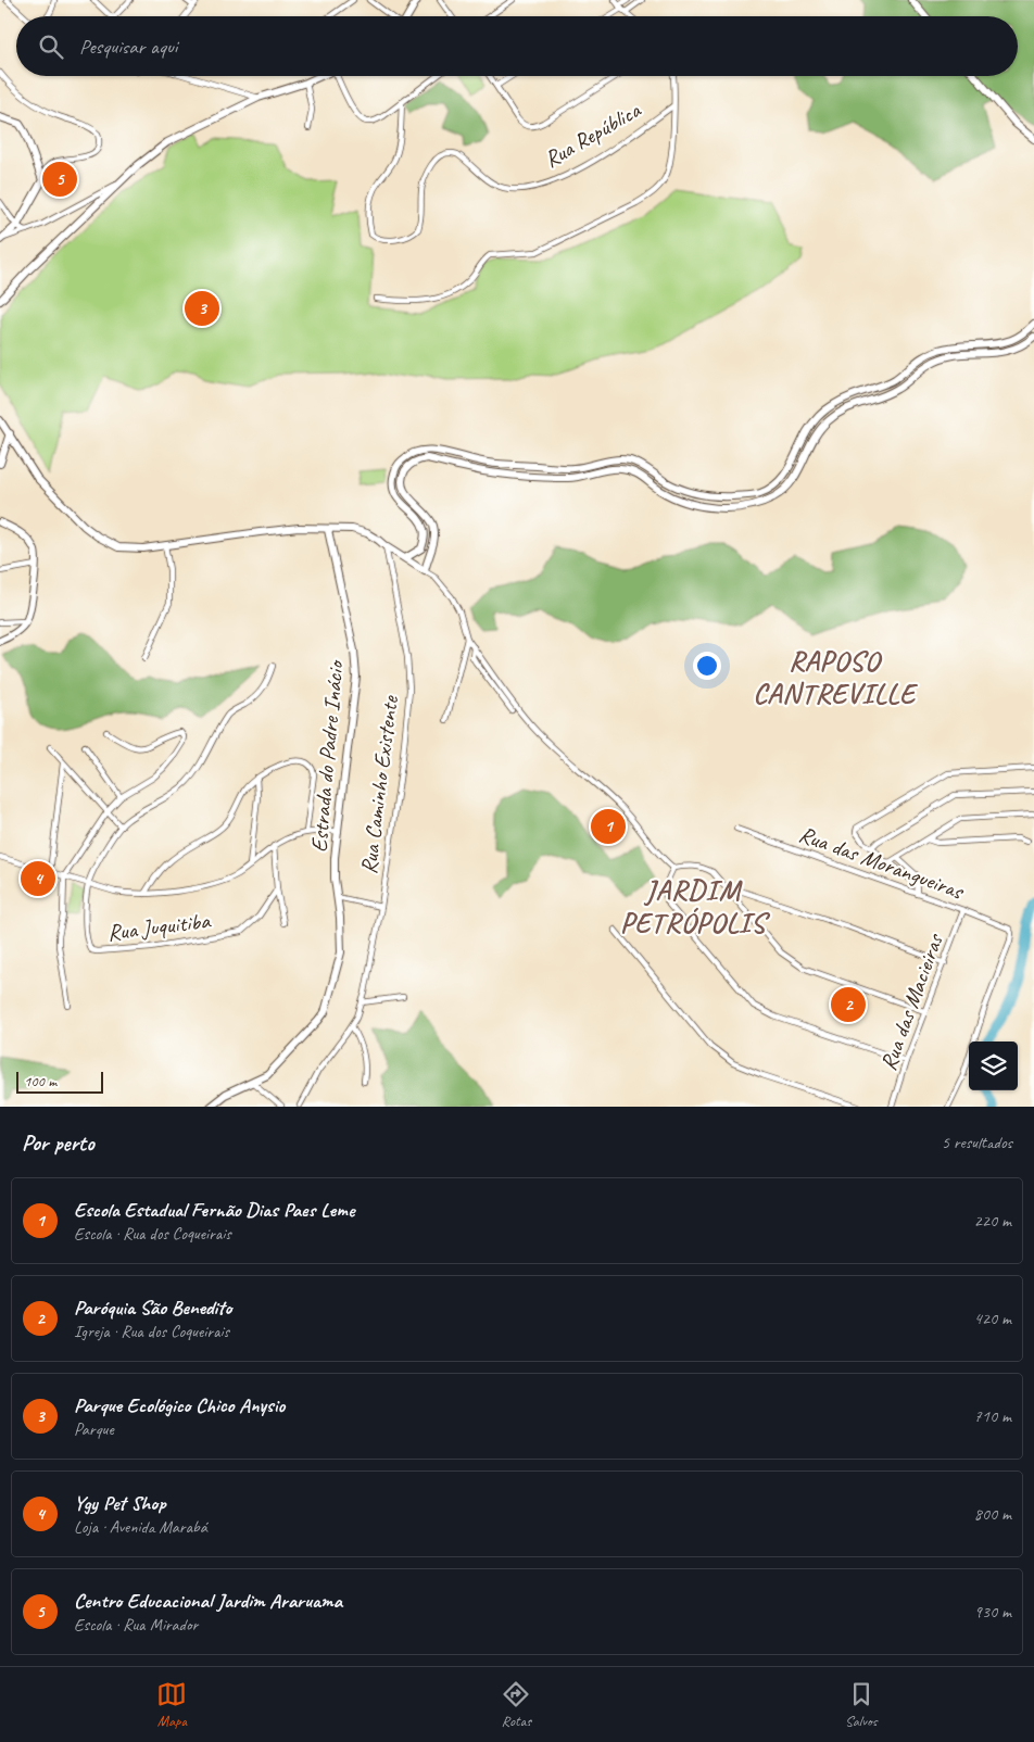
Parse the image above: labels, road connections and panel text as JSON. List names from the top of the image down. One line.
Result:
{"streets":{"street":["Rua República","Estrada do Padre Inácio","Rua Caminho Existente","Rua das Morangueiras","Rua Juquitiba","Rua das Macieiras"]},"crossings":[["Rua das Morangueiras","Rua das Macieiras"]],"districts":["RAPOSO CANTREVILLE","JARDIM PETRÓPOLIS"],"scale_bar":"100 m","page":{"search":"Pesquisar aqui","pins":["5","3","1","4","2"],"scale":"100 m","heading":["Por perto","5 resultados"],"list":[{"mark":"1","name":"Escola Estadual Fernão Dias Paes Leme","note":"Escola · Rua dos Coqueirais","value":"220 m"},{"mark":"2","name":"Paróquia São Benedito","note":"Igreja · Rua dos Coqueirais","value":"420 m"},{"mark":"3","name":"Parque Ecológico Chico Anysio","note":"Parque","value":"710 m"},{"mark":"4","name":"Ygy Pet Shop","note":"Loja · Avenida Marabá","value":"800 m"},{"mark":"5","name":"Centro Educacional Jardim Araruama","note":"Escola · Rua Mirador","value":"930 m"}],"nav":["Mapa","Rotas","Salvos"]}}
